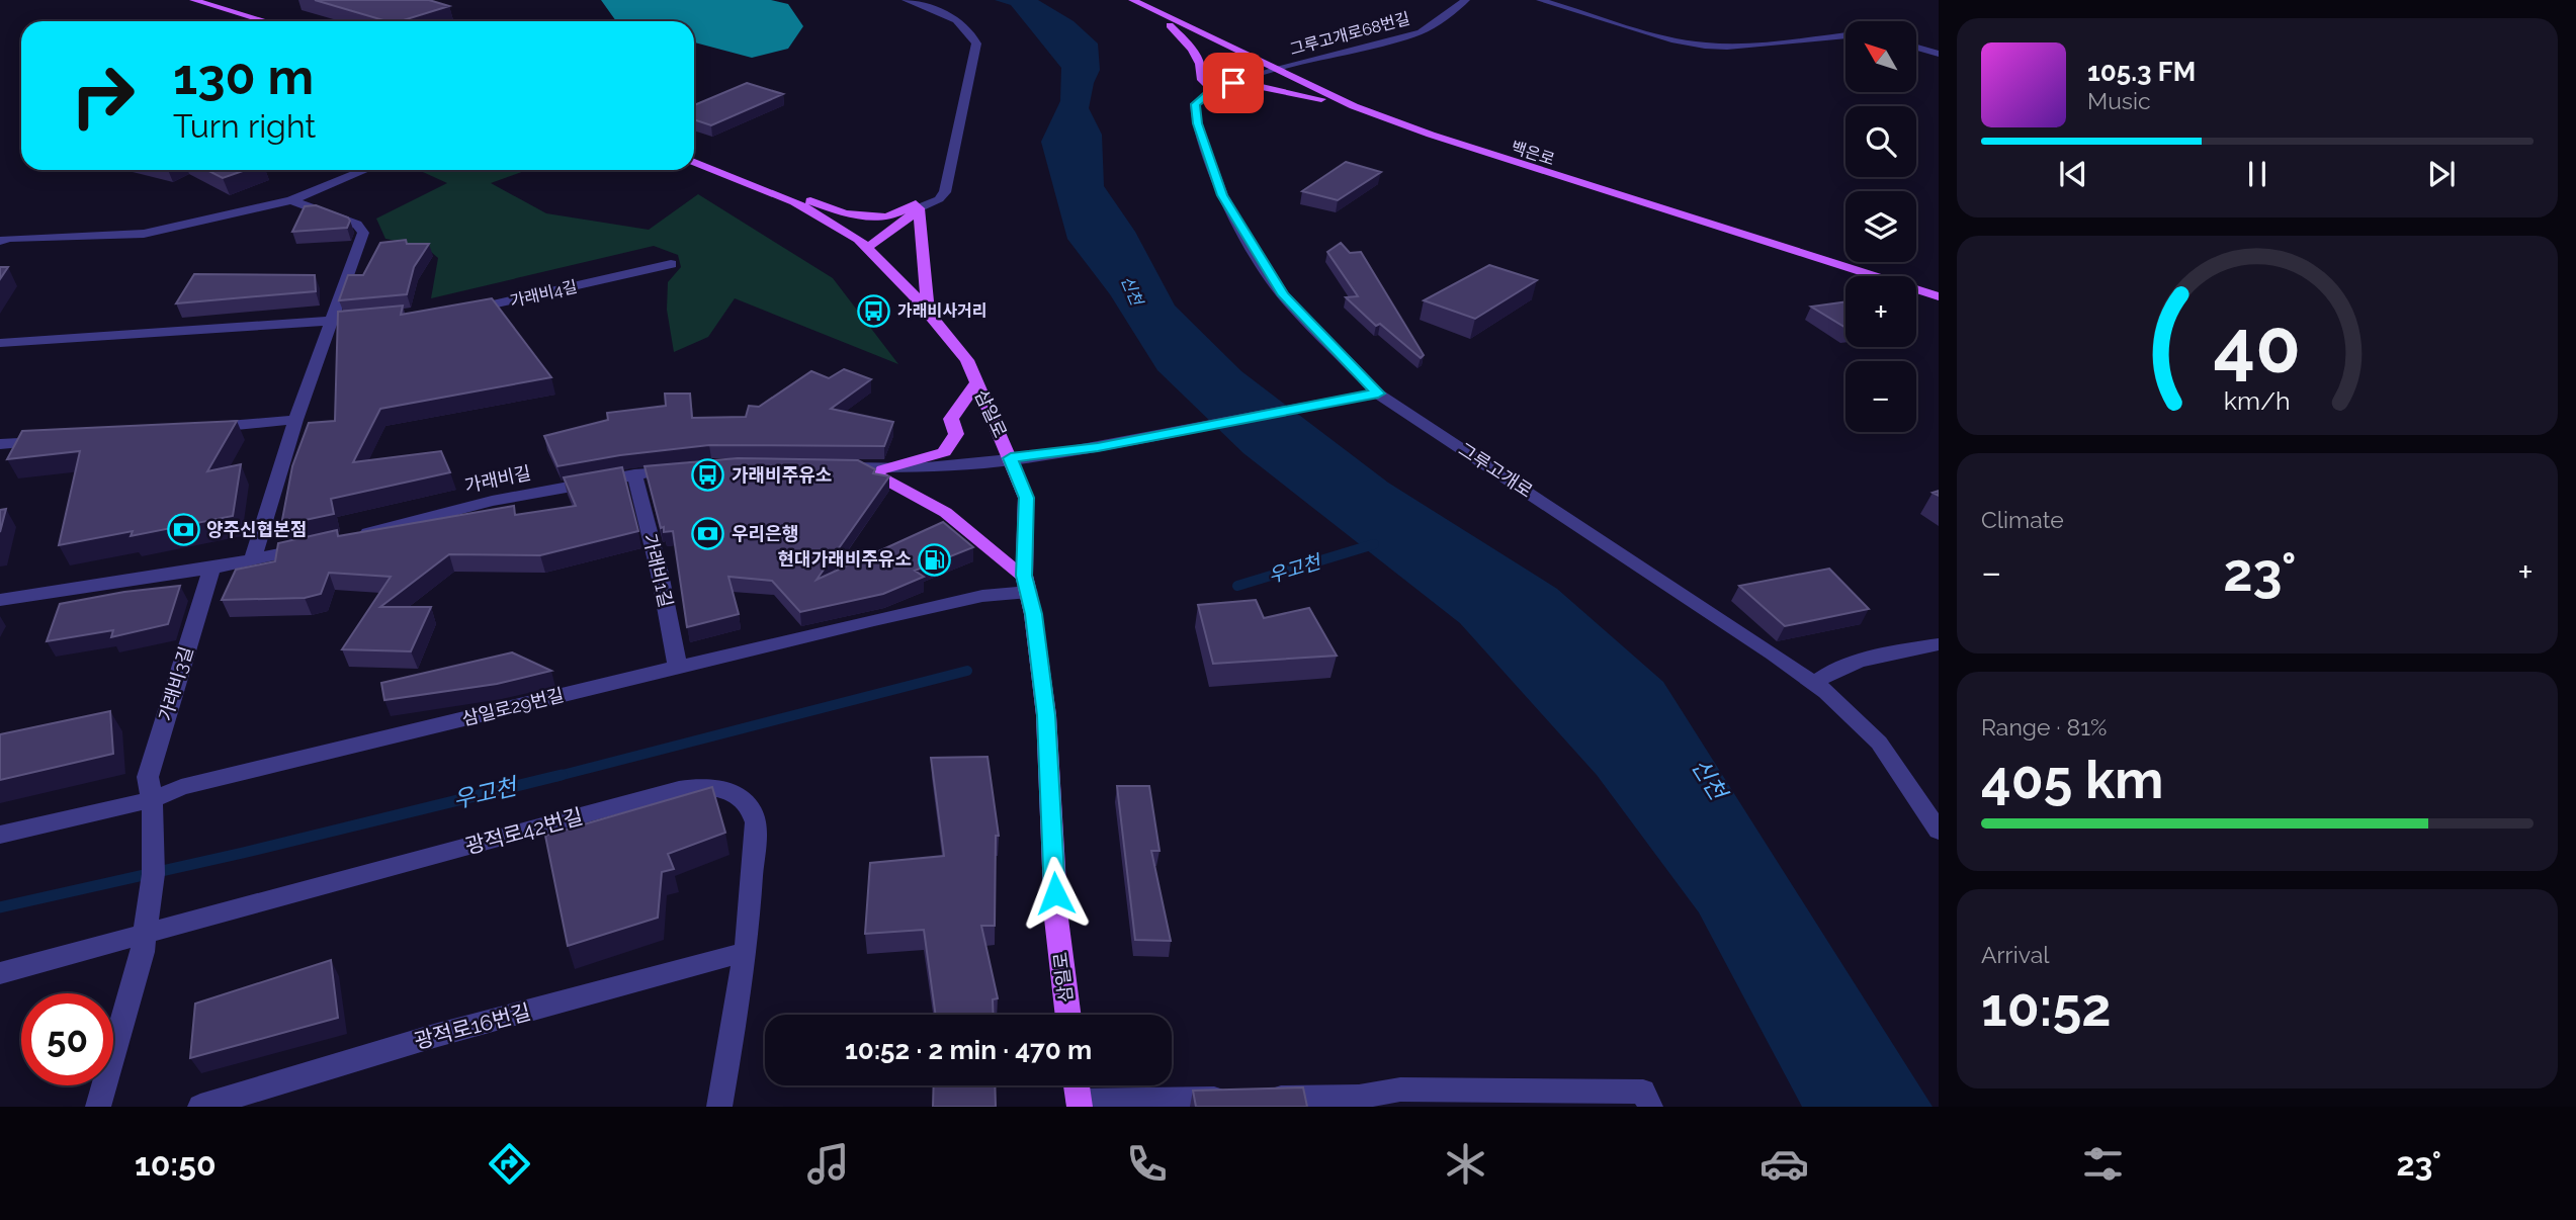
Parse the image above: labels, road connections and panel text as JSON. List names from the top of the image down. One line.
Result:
{"streets":{"main road":["백은로","삼일로"],"street":["그루고개로68번길","가래비4길","그루고개로","가래비길","가래비1길","가래비3길","삼일로29번길","광적로42번길","광적로16번길"]},"crossings":[["그루고개로68번길","백은로"],["삼일로","삼일로29번길"],["가래비길","가래비1길"],["가래비1길","삼일로29번길"],["가래비3길","삼일로29번길"],["가래비3길","광적로42번길"],["광적로42번길","광적로16번길"]],"water":["신천","우고천"],"places":{"bus stop":["가래비사거리","가래비주유소"],"bank":["양주신협본점","우리은행"],"fuel station":["현대가래비주유소"]},"north":"top left","page":{"map_buttons":["+","−"],"turn":["130 m","Turn right"],"song":["105.3 FM","Music"],"tile":["Climate",["Range · 81%","405 km"],["Arrival","10:52"]],"heat":["−","23°","+"],"limit":"50","trip":"10:52 · 2 min · 470 m","tabs":["10:50","23°"],"gauge":["40","km/h"]}}
